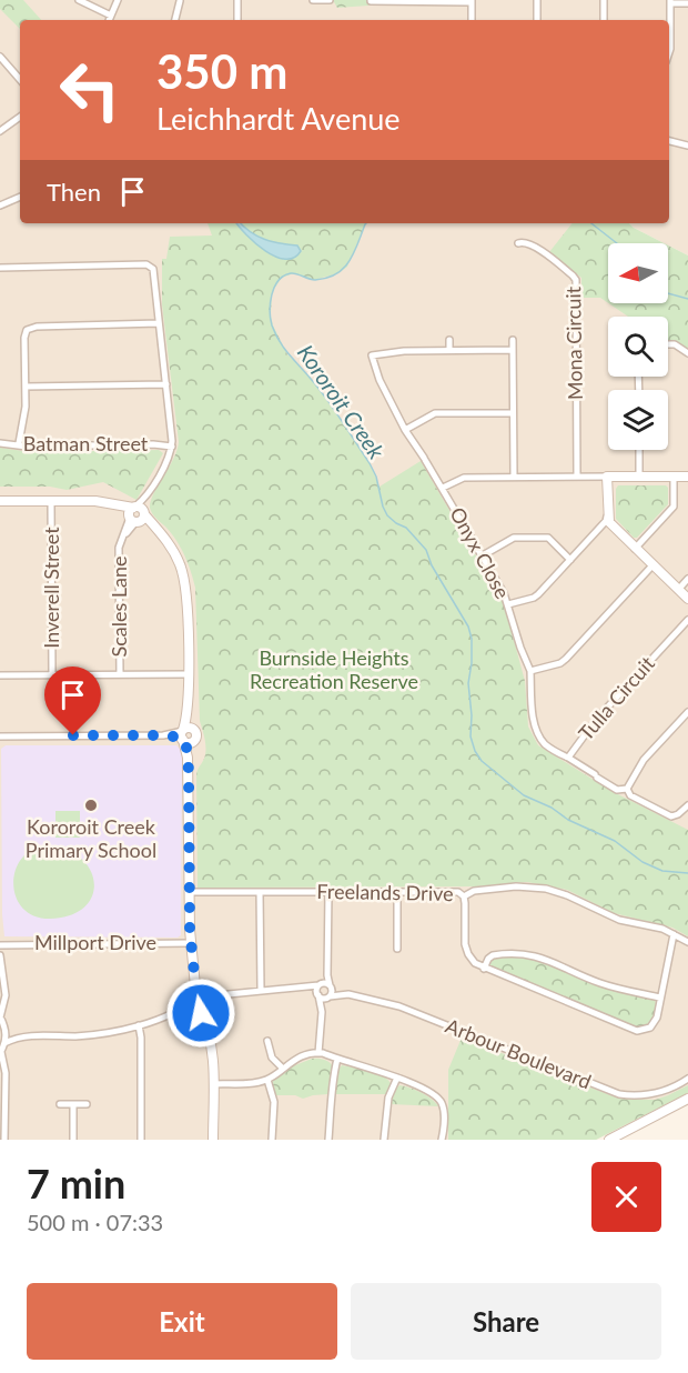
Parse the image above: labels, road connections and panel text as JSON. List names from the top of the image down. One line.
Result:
{"streets":{"street":["Mona Circuit","Batman Street","Onyx Close","Inverell Street","Scales Lane","Tulla Circuit","Freelands Drive","Millport Drive","Arbour Boulevard"]},"crossings":[["Onyx Close","Tulla Circuit"]],"water":["Kororoit Creek"],"parks":["Burnside Heights Recreation Reserve"],"places":["Kororoit Creek Primary School"],"north":"left","page":{"turn":["350 m","Leichhardt Avenue"],"then":"Then","heading":["7 min","500 m · 07:33"],"buttons":["Exit","Share"]}}
